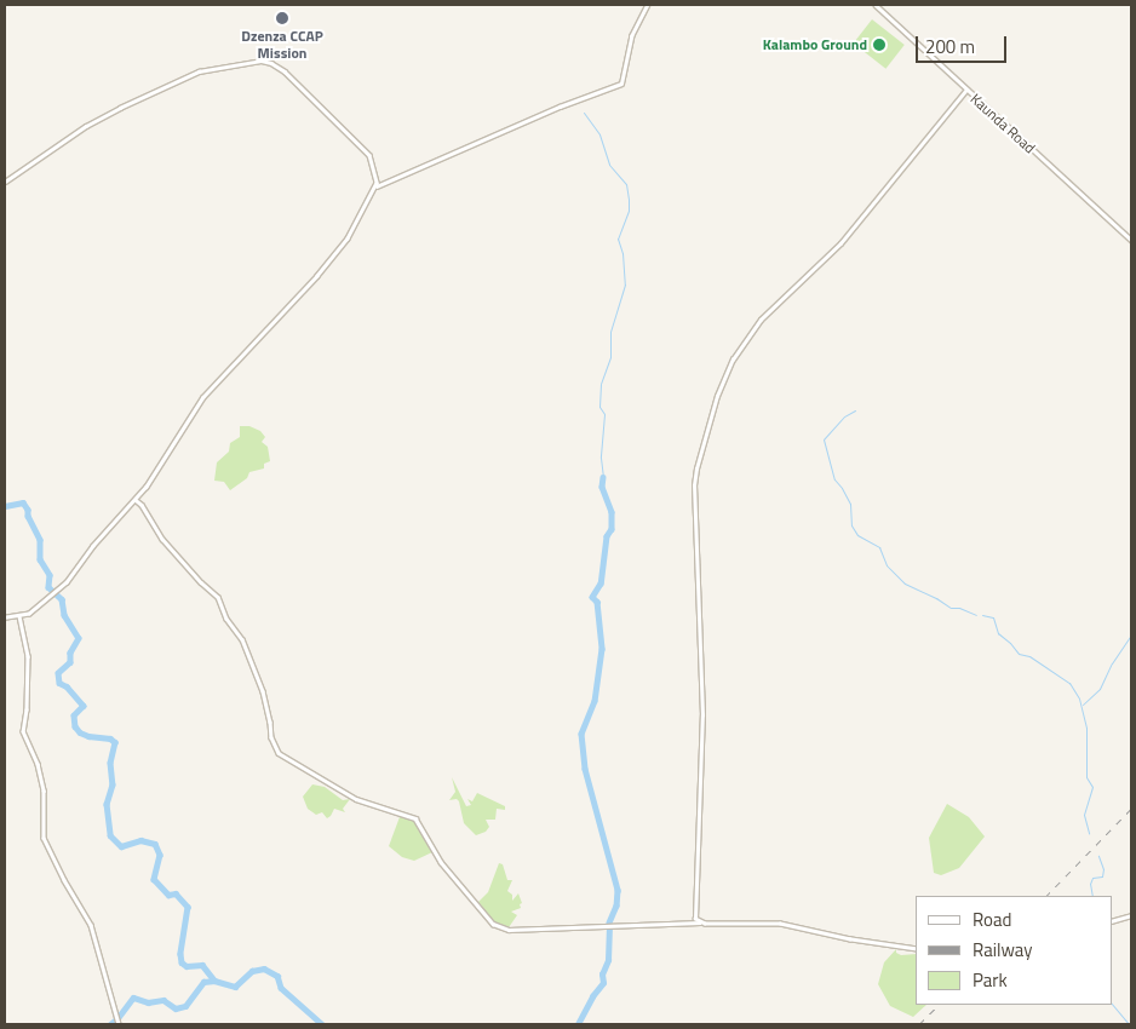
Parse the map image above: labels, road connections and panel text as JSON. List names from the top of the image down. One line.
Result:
{"streets":{"street":["Kaunda Road"]},"places":["Dzenza CCAP Mission","Kalambo Ground"],"legend":["Road","Railway","Park"],"scale_bar":"200 m"}
